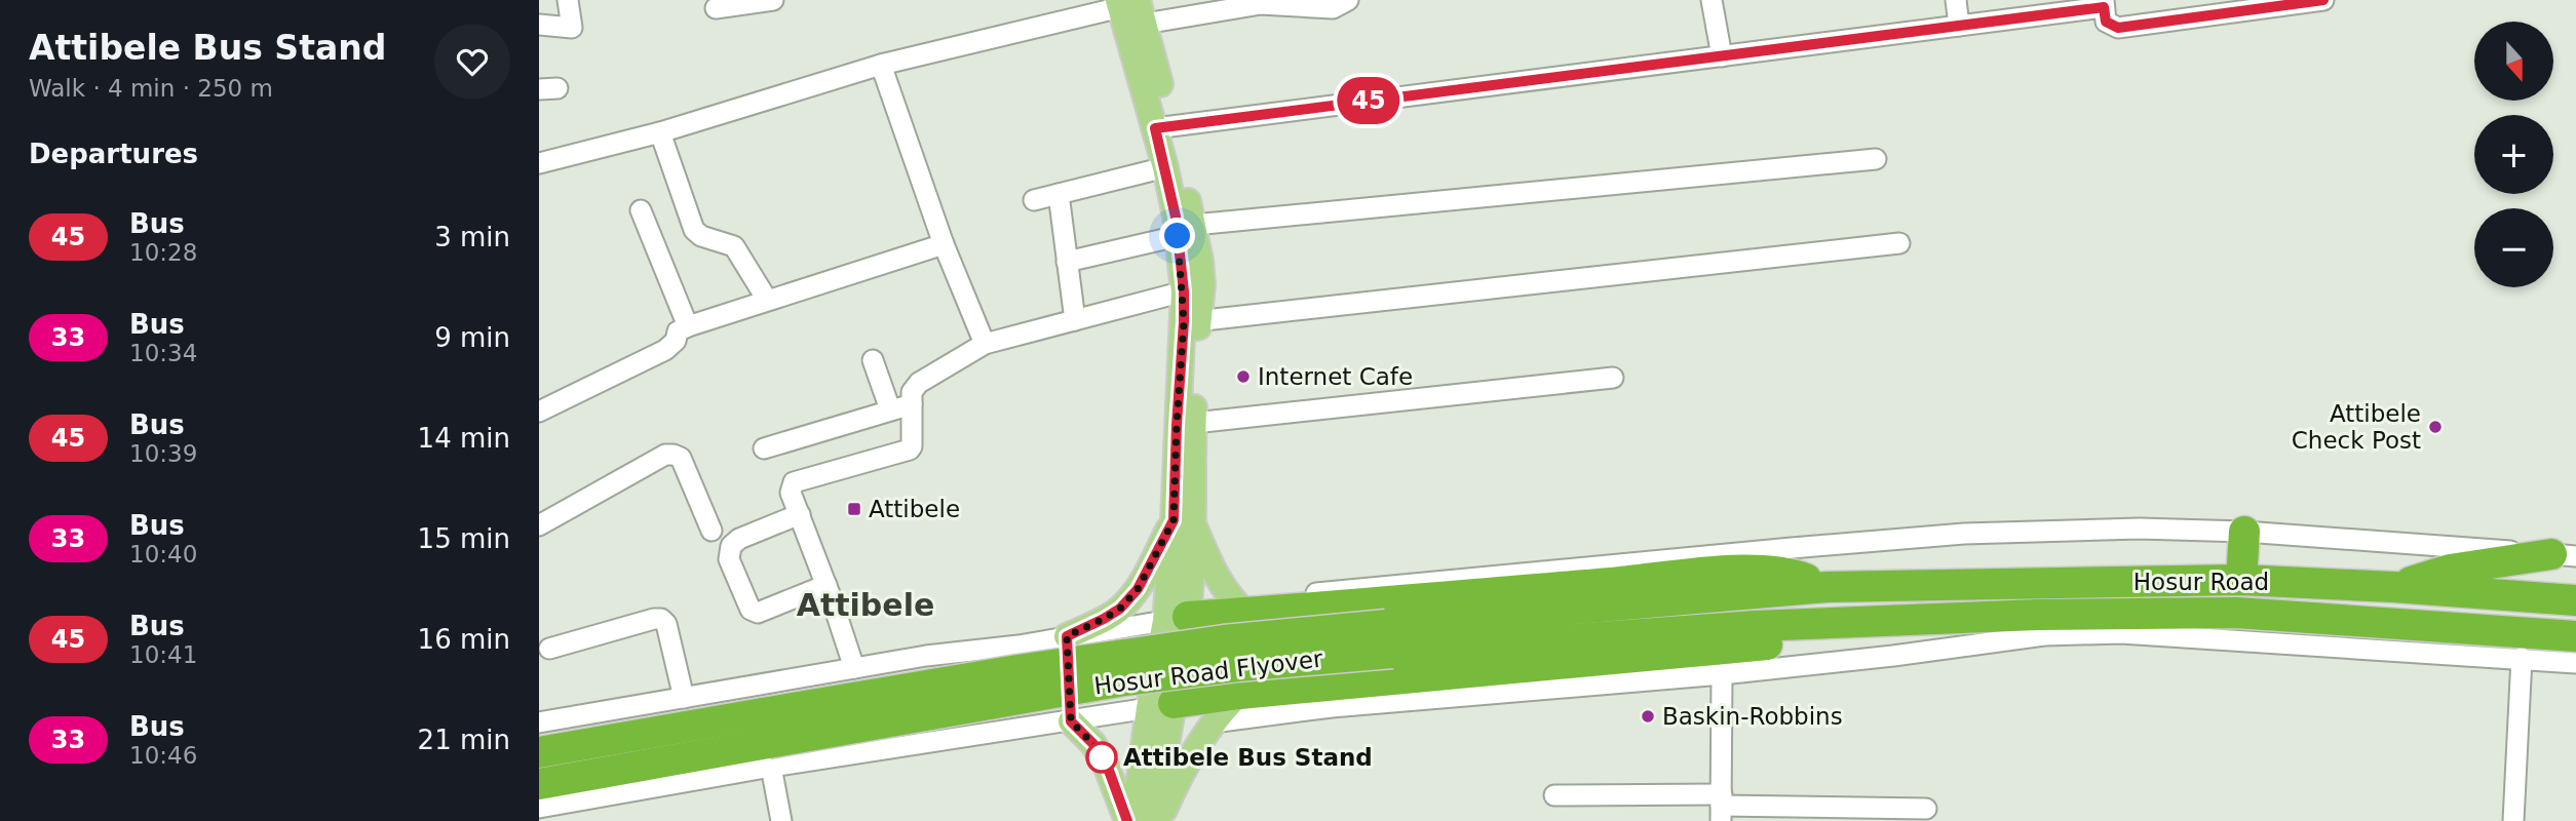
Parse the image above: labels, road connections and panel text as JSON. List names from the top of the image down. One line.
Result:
{"streets":{"highway":["Hosur Road","Hosur Road Flyover"]},"crossings":[["Hosur Road","Hosur Road Flyover"]],"districts":["Attibele"],"places":{"other":["Internet Cafe","Attibele Check Post","Baskin-Robbins","Attibele Bus Stand"],"transit":["Attibele"]},"lines":["bus line 45"],"north":"bottom","page":{"heading":[["Attibele Bus Stand","Walk · 4 min · 250 m"],"Departures"],"on_map":"45","map_buttons":["+","−"],"list":[{"mark":"45","name":"Bus","note":"10:28","value":"3 min"},{"mark":"33","name":"Bus","note":"10:34","value":"9 min"},{"mark":"45","name":"Bus","note":"10:39","value":"14 min"},{"mark":"33","name":"Bus","note":"10:40","value":"15 min"},{"mark":"45","name":"Bus","note":"10:41","value":"16 min"},{"mark":"33","name":"Bus","note":"10:46","value":"21 min"}]}}
